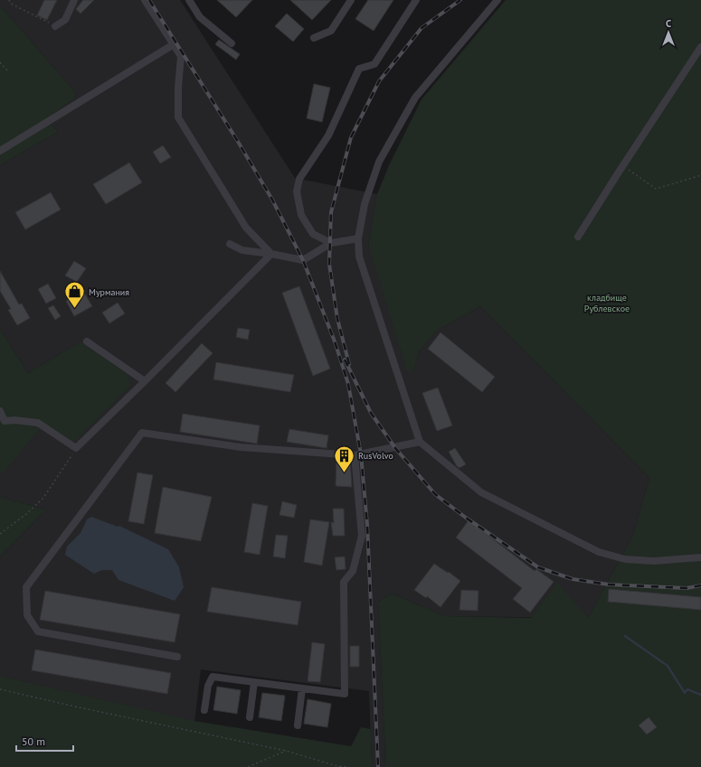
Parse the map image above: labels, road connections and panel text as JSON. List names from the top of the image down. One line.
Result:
{"parks":["кладбище Рублевское"],"places":{"shop":["Мурмания"],"building":["RusVolvo"]},"scale_bar":"50 m","north":"top"}
